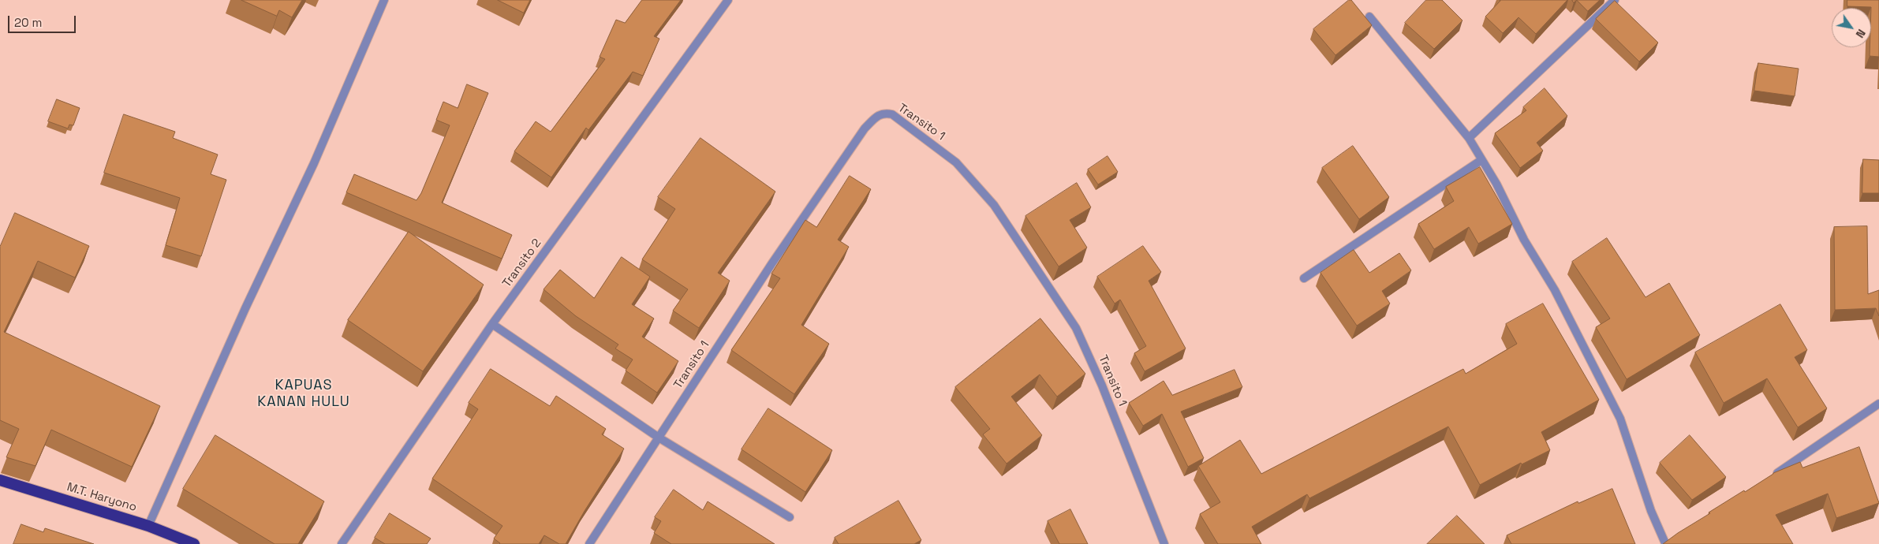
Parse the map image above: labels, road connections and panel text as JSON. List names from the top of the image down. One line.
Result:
{"streets":{"highway":["M.T. Haryono"],"street":["Transito 1","Transito 2"]},"districts":["KAPUAS KANAN HULU"],"scale_bar":"20 m","north":"bottom right"}
